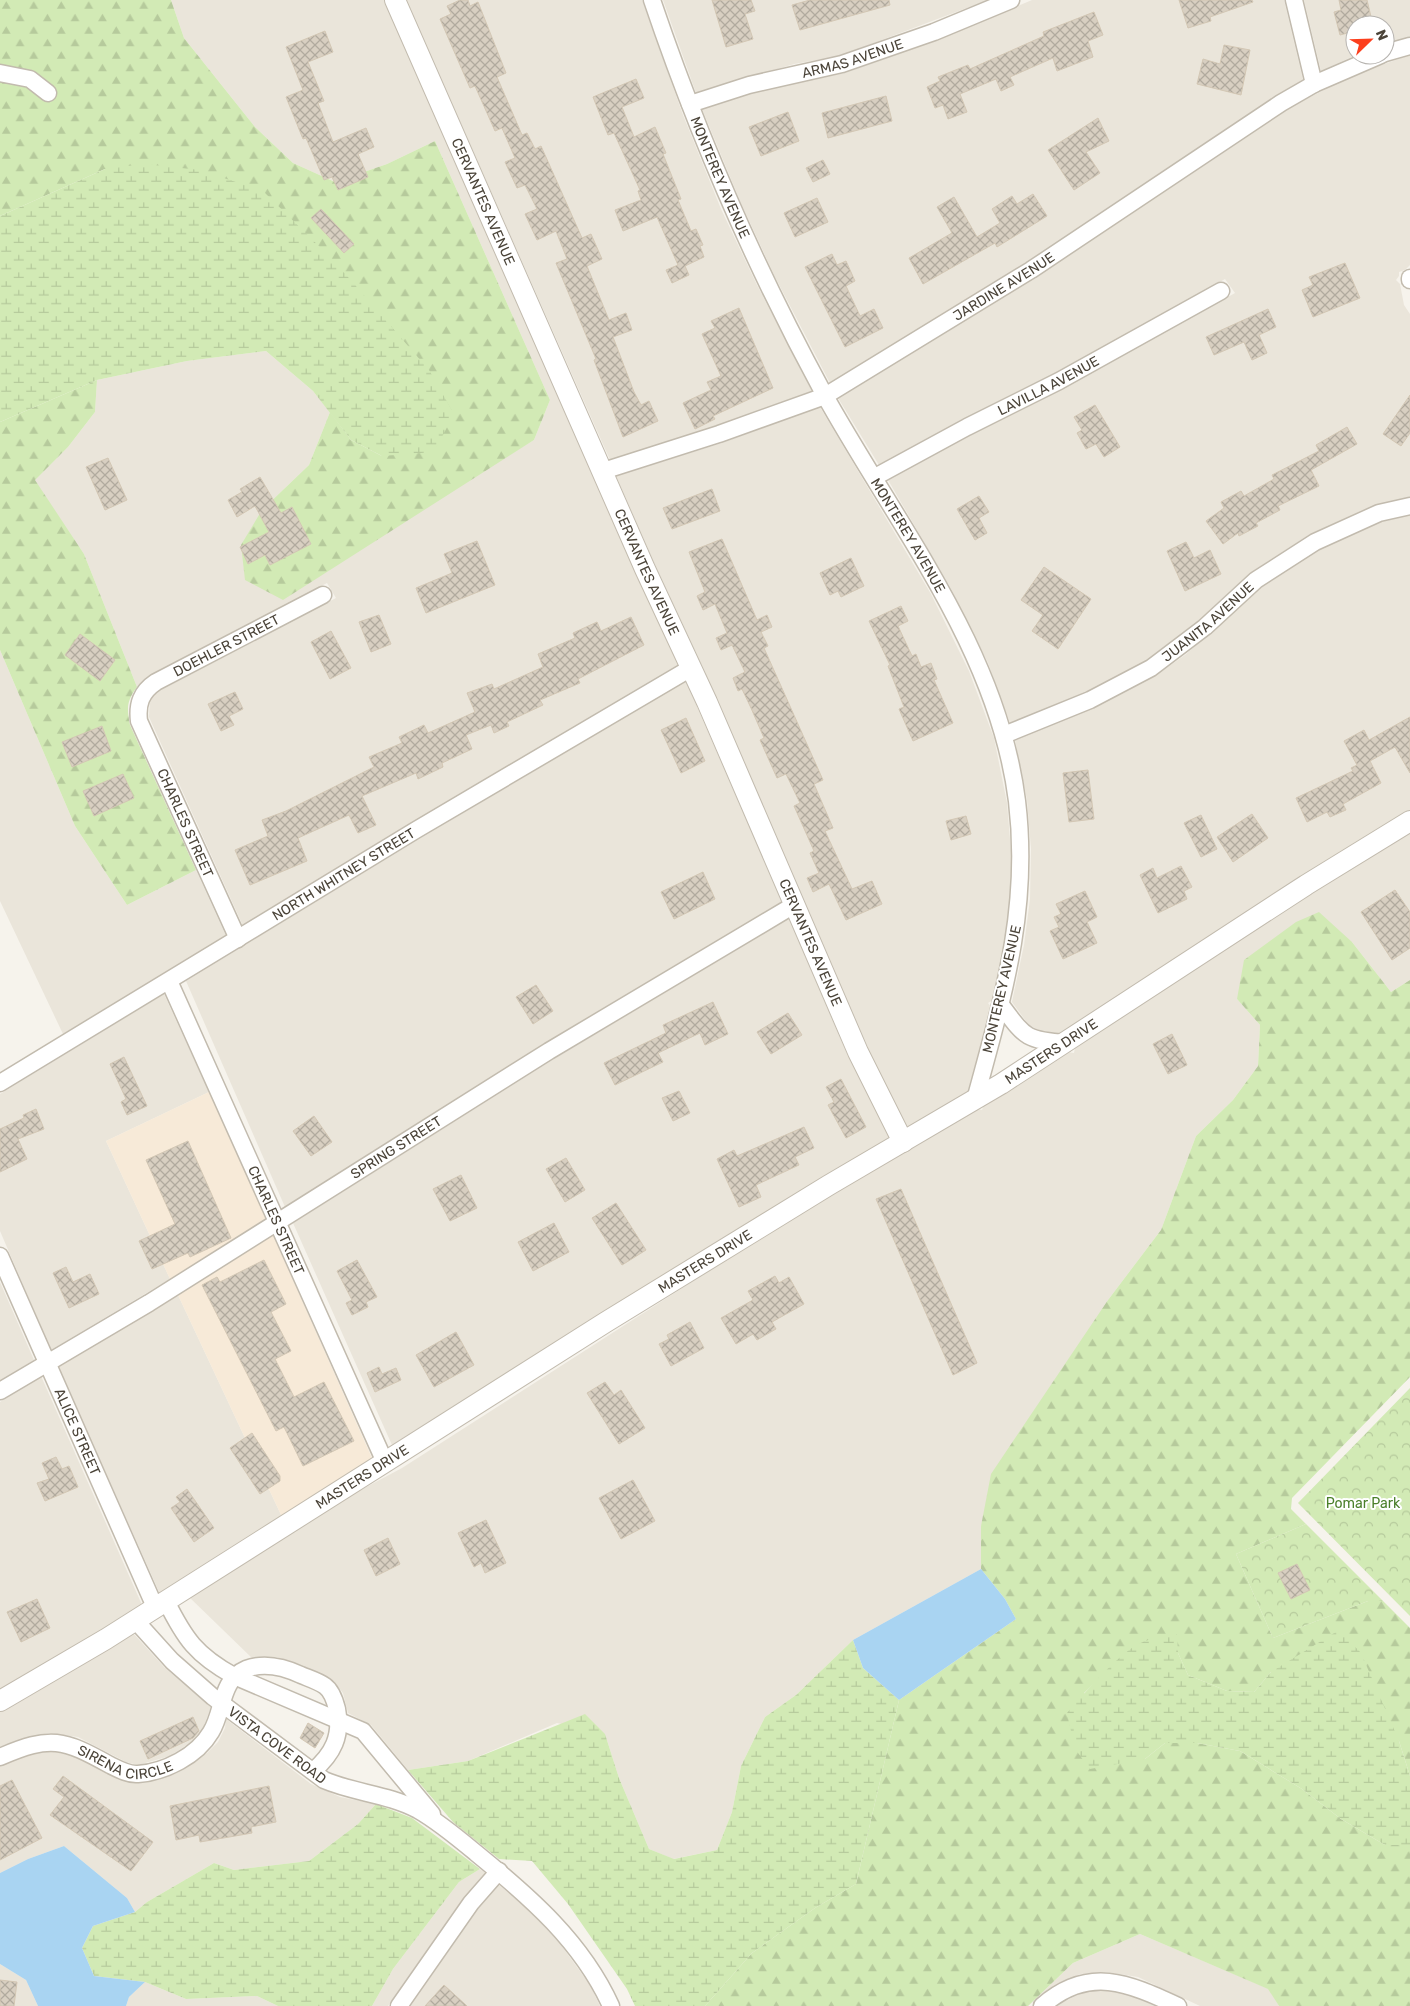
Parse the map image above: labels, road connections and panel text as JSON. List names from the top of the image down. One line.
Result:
{"streets":{"street":["ARMAS AVENUE","MONTEREY AVENUE","CERVANTES AVENUE","JARDINE AVENUE","LAVILLA AVENUE","JUANITA AVENUE","DOEHLER STREET","CHARLES STREET","NORTH WHITNEY STREET","MASTERS DRIVE","SPRING STREET","ALICE STREET","VISTA COVE ROAD","SIRENA CIRCLE"]},"crossings":[["ARMAS AVENUE","MONTEREY AVENUE"],["MONTEREY AVENUE","JARDINE AVENUE"],["MONTEREY AVENUE","LAVILLA AVENUE"],["MONTEREY AVENUE","JUANITA AVENUE"],["MONTEREY AVENUE","MASTERS DRIVE"],["CERVANTES AVENUE","JARDINE AVENUE"],["CERVANTES AVENUE","NORTH WHITNEY STREET"],["CERVANTES AVENUE","MASTERS DRIVE"],["CERVANTES AVENUE","SPRING STREET"],["DOEHLER STREET","CHARLES STREET"],["CHARLES STREET","NORTH WHITNEY STREET"],["CHARLES STREET","MASTERS DRIVE"],["CHARLES STREET","SPRING STREET"],["MASTERS DRIVE","ALICE STREET"],["MASTERS DRIVE","VISTA COVE ROAD"],["SPRING STREET","ALICE STREET"],["ALICE STREET","VISTA COVE ROAD"],["VISTA COVE ROAD","SIRENA CIRCLE"]],"parks":["Pomar Park"],"north":"top right"}
